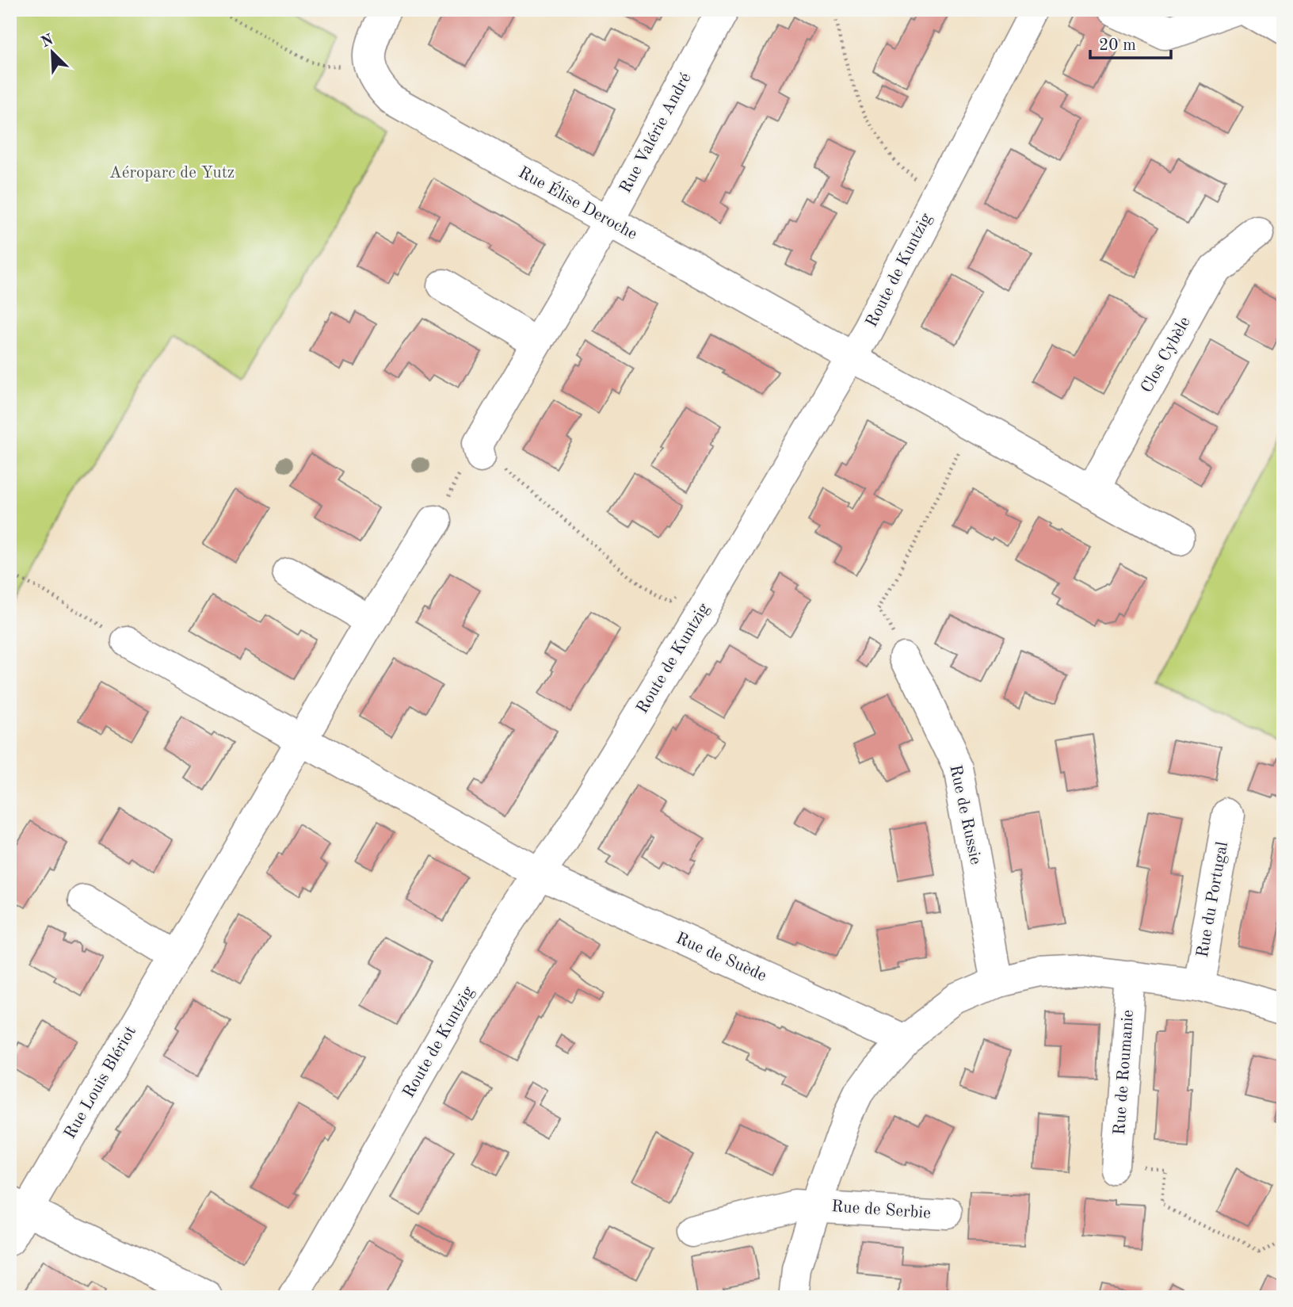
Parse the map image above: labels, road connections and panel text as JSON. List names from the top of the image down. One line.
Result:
{"streets":{"street":["Rue Valérie André","Rue Élise Deroche","Route de Kuntzig","Clos Cybèle","Rue de Russie","Rue du Portugal","Rue de Suède","Rue de Roumanie","Rue Louis Blériot","Rue de Serbie"]},"crossings":[["Rue Valérie André","Rue Élise Deroche"],["Rue Élise Deroche","Route de Kuntzig"],["Route de Kuntzig","Rue de Suède"]],"parks":["Aéroparc de Yutz"],"scale_bar":"20 m","north":"top left"}
